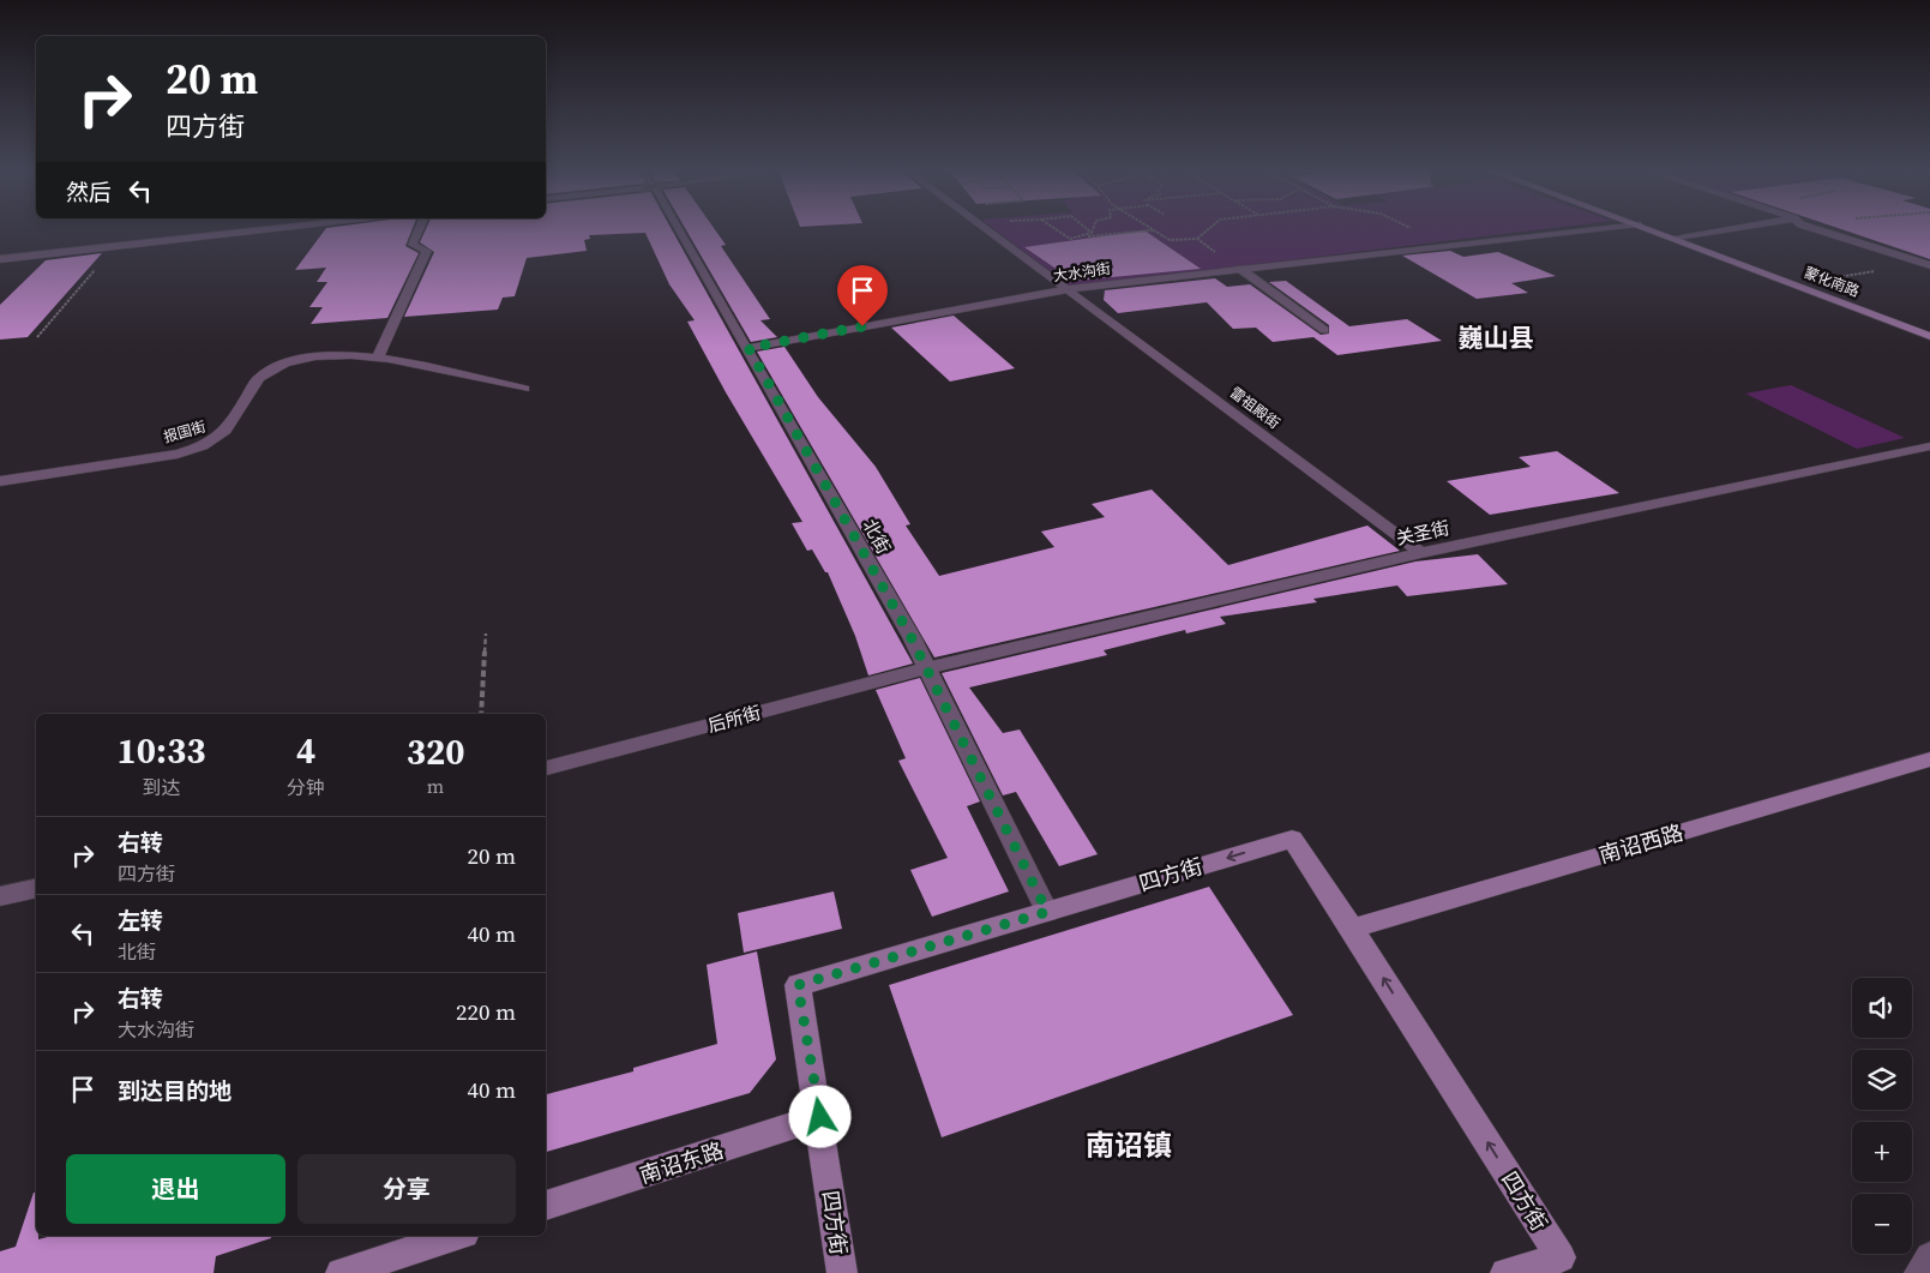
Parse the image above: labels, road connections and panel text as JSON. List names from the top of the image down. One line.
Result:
{"streets":{"main road":["蒙化南路","南诏西路","四方街","南诏东路"],"street":["大水沟街","雷祖殿街","报国街","关圣街","北街","后所街"]},"crossings":[["大水沟街","雷祖殿街"],["大水沟街","北街"],["雷祖殿街","关圣街"],["关圣街","北街"],["关圣街","后所街"],["北街","后所街"],["北街","四方街"],["南诏西路","四方街"],["四方街","南诏东路"]],"districts":["巍山县","南诏镇"],"page":{"turn":["20 m","四方街"],"then":"然后","eta":["10:33","到达","4","分钟","320","m"],"list":[{"name":"右转","note":"四方街","value":"20 m"},{"name":"左转","note":"北街","value":"40 m"},{"name":"右转","note":"大水沟街","value":"220 m"},{"name":"到达目的地","value":"40 m"}],"map_buttons":["+","−"],"buttons":["退出","分享"]}}
